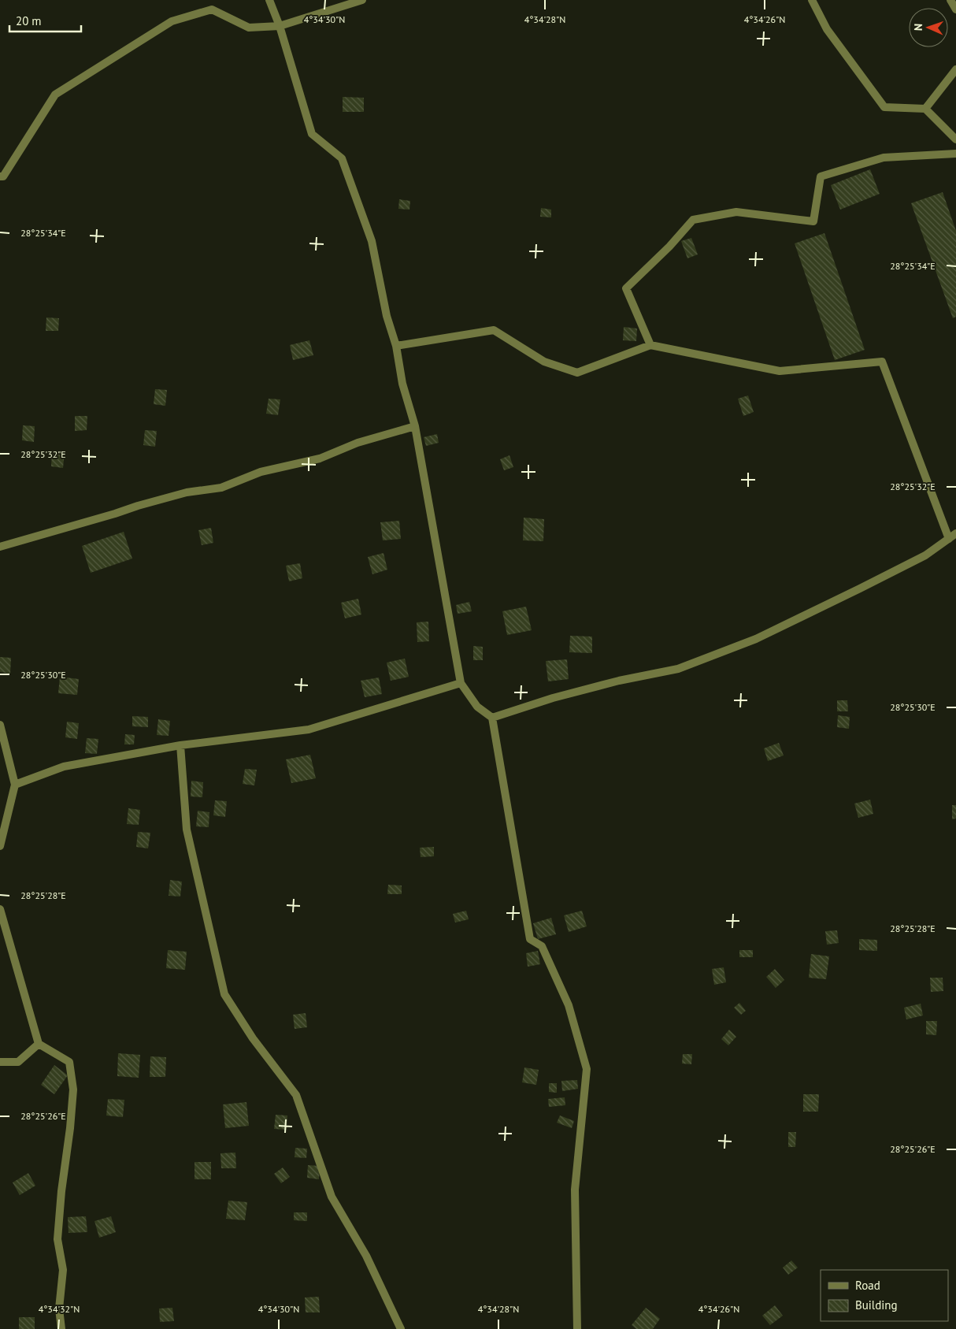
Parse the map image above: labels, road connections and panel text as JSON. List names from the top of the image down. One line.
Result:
{"legend":["Road","Building"],"scale_bar":"20 m","north":"left","coordinates":["4°34'30\"N","4°34'28\"N","4°34'26\"N","28°25'34\"E","28°25'32\"E","28°25'30\"E","28°25'28\"E","28°25'26\"E","4°34'32\"N"]}
